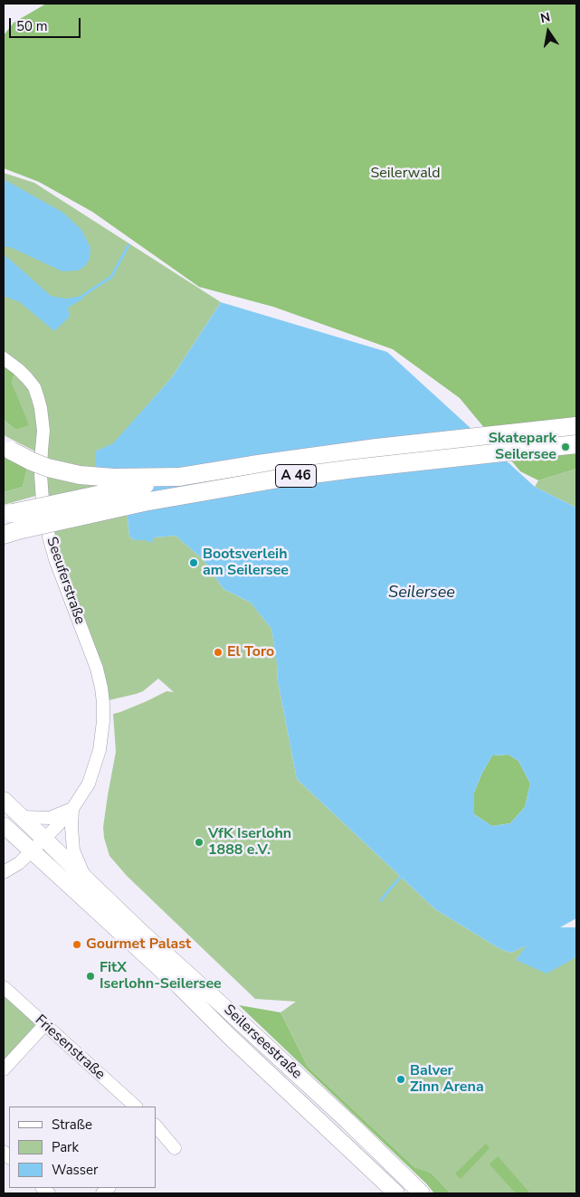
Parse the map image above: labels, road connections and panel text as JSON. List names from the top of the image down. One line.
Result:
{"streets":{"highway":["A 46"],"main road":["Seilerseestraße"],"street":["Seeuferstraße","Friesenstraße"]},"crossings":[["Seeuferstraße","Seilerseestraße"]],"water":["Seilersee"],"parks":["Seilerwald"],"places":["Skatepark Seilersee","Bootsverleih am Seilersee","El Toro","VfK Iserlohn 1888 e.V.","Gourmet Palast","FitX Iserlohn-Seilersee","Balver Zinn Arena"],"legend":["Straße","Park","Wasser"],"scale_bar":"50 m","north":"top"}
